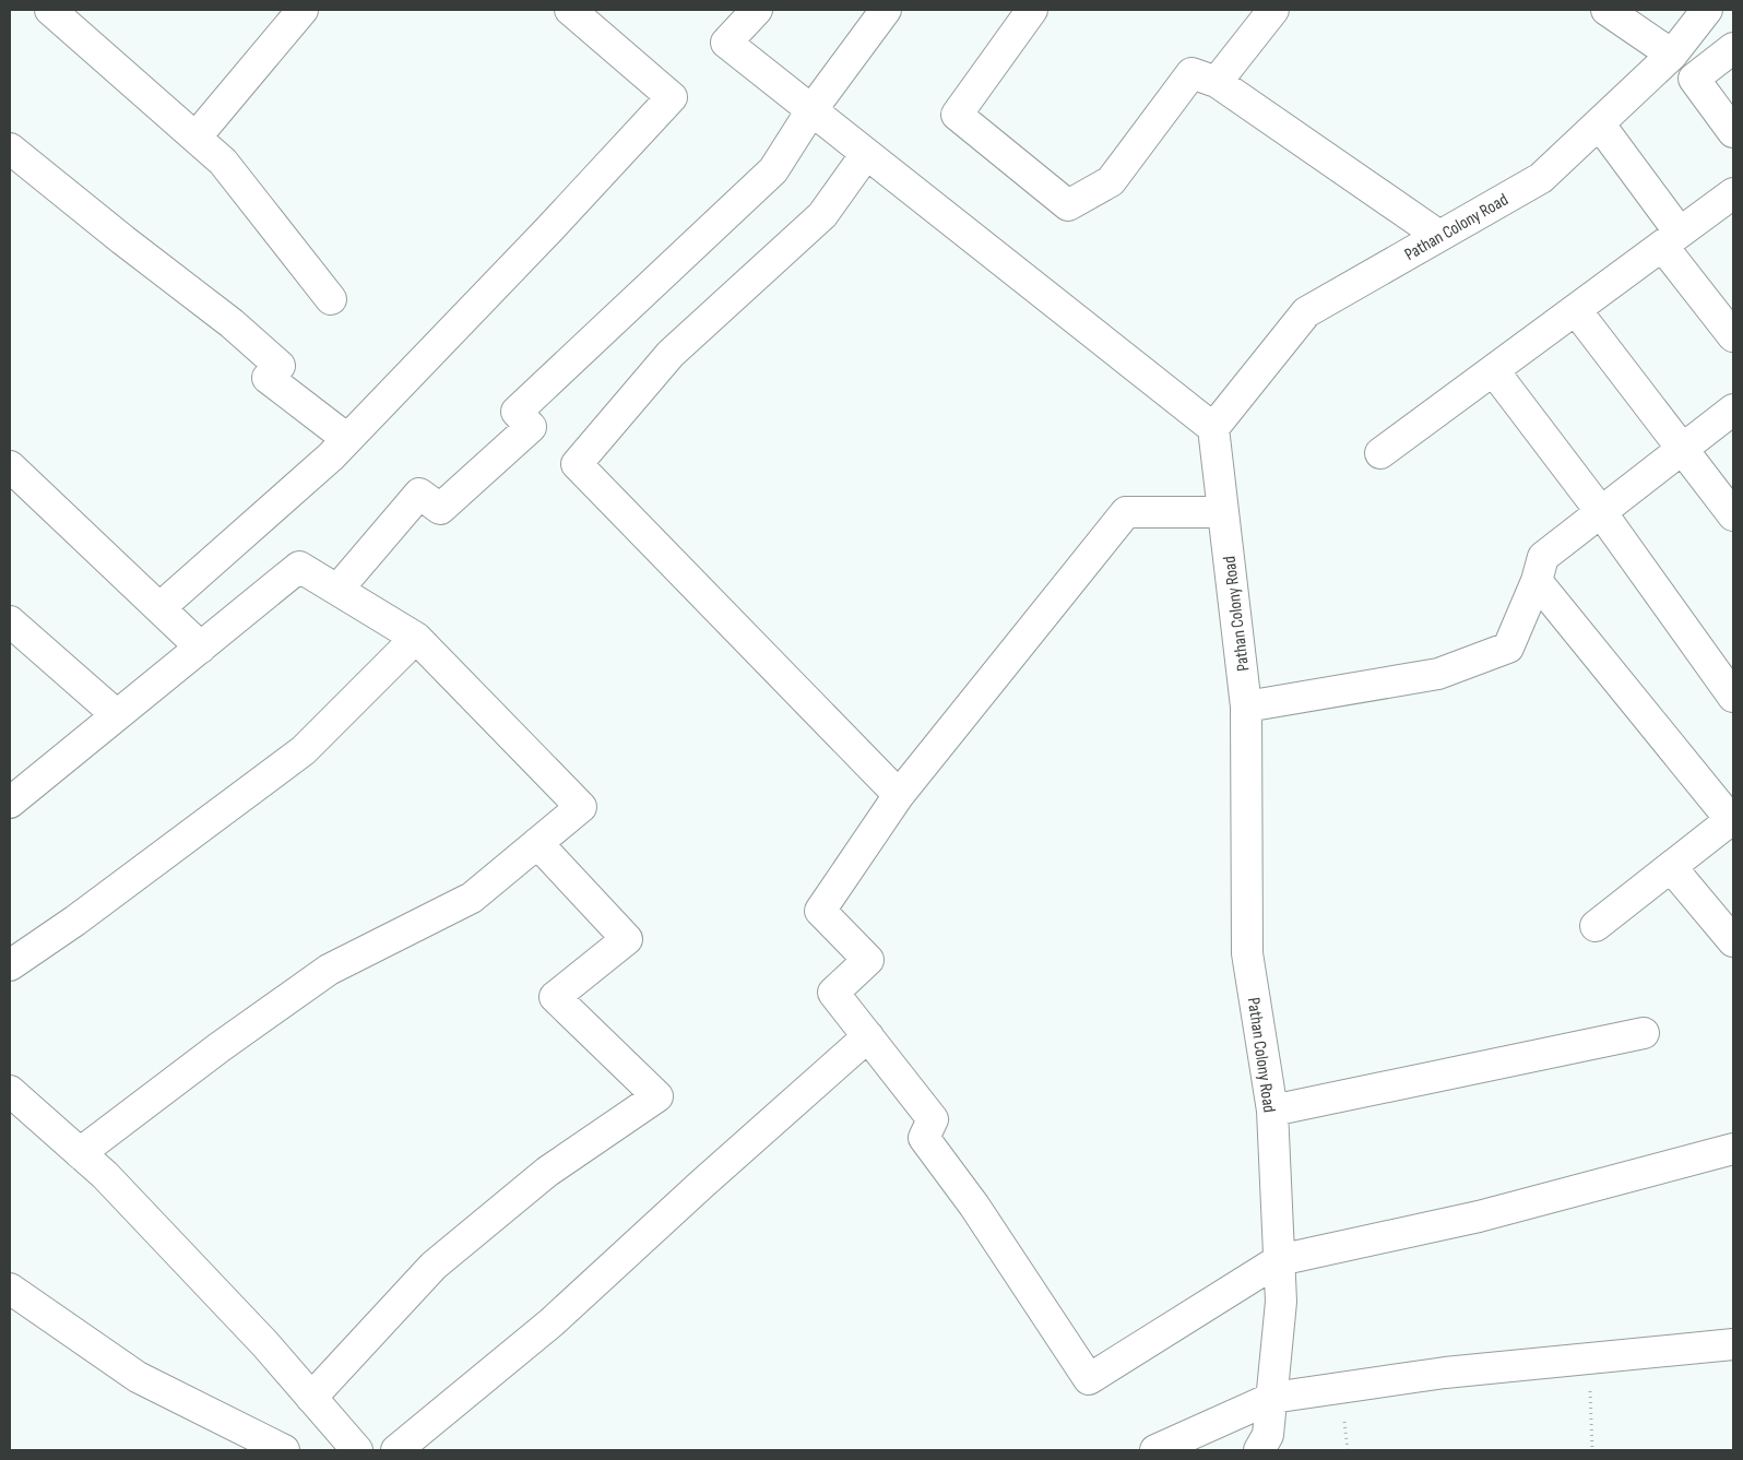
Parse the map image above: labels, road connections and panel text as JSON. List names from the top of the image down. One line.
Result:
{"streets":{"street":["Pathan Colony Road"]}}
